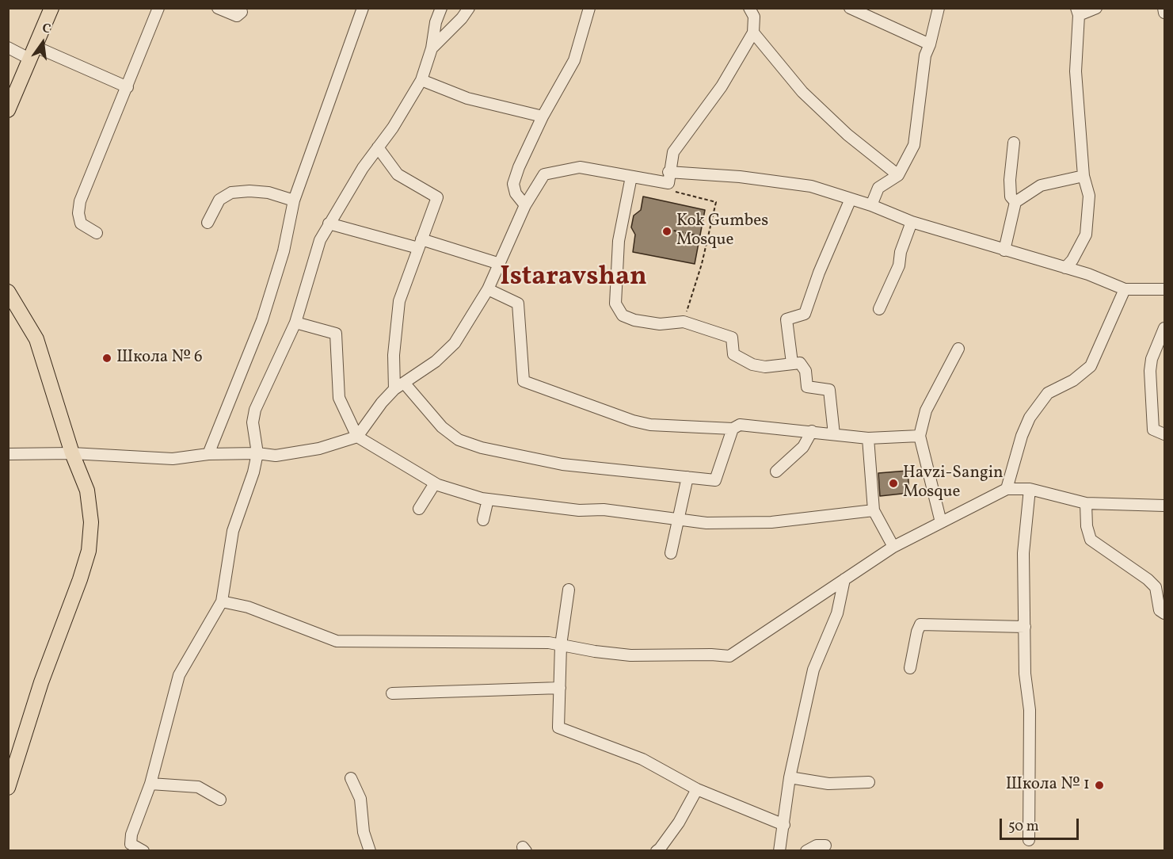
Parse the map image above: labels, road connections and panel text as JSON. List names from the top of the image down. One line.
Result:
{"districts":["Istaravshan"],"places":["Kok Gumbes Mosque","Школа № 6","Havzi-Sangin Mosque","Школа № 1"],"scale_bar":"50 m","north":"top"}
